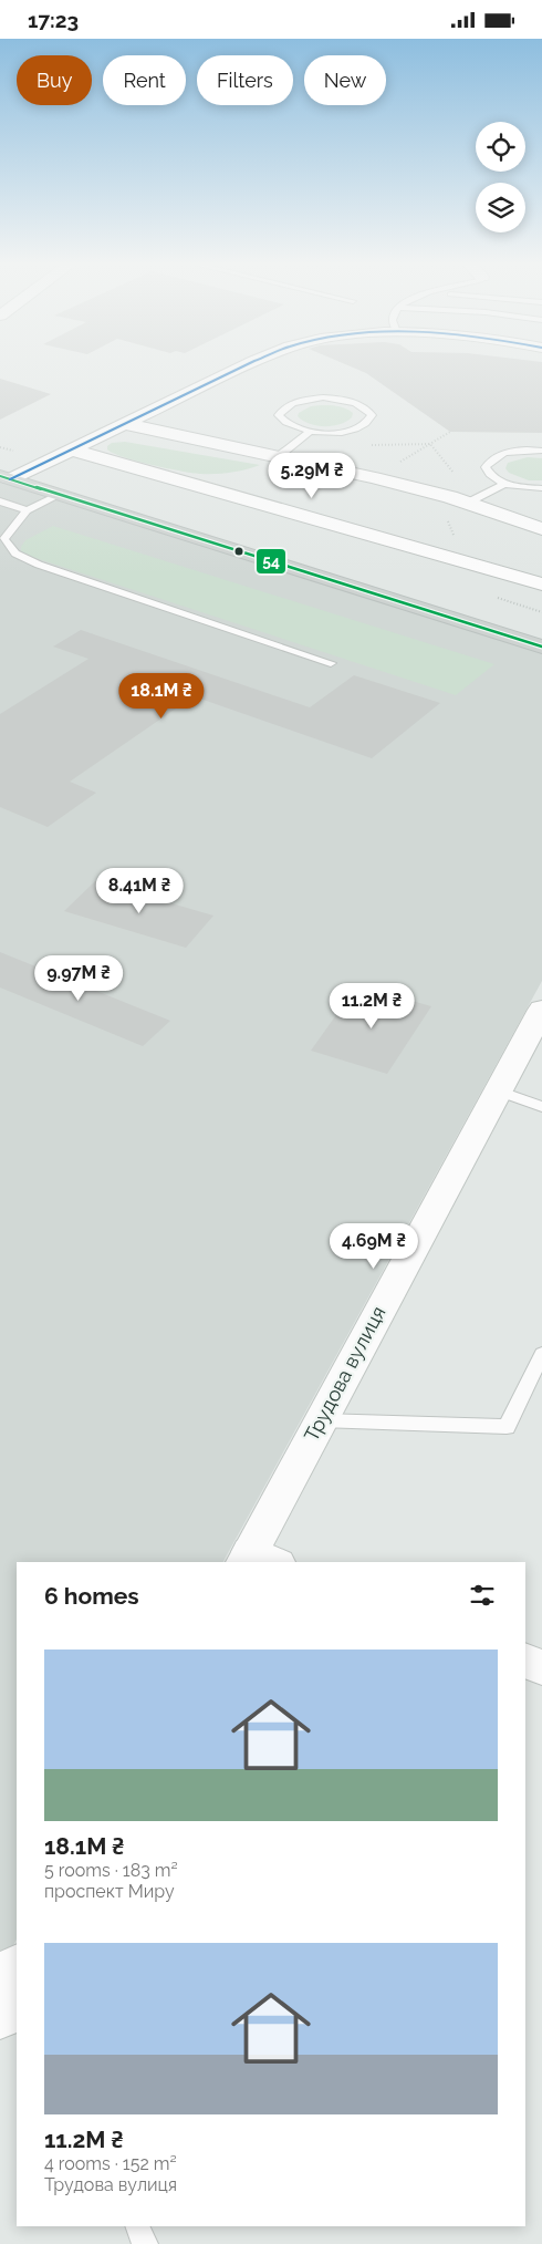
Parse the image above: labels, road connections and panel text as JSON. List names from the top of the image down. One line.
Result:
{"streets":{"street":["Трудова вулиця"]},"lines":["transit line 54"],"page":{"status":"17:23","chip":["Buy","Rent","Filters","New"],"price":["5.29M ₴","18.1M ₴","8.41M ₴","9.97M ₴","11.2M ₴","4.69M ₴"],"heading":"6 homes","list":[{"name":"18.1M ₴","note":"5 rooms · 183 m² · проспект Миру"},{"name":"11.2M ₴","note":"4 rooms · 152 m² · Трудова вулиця"}]}}
